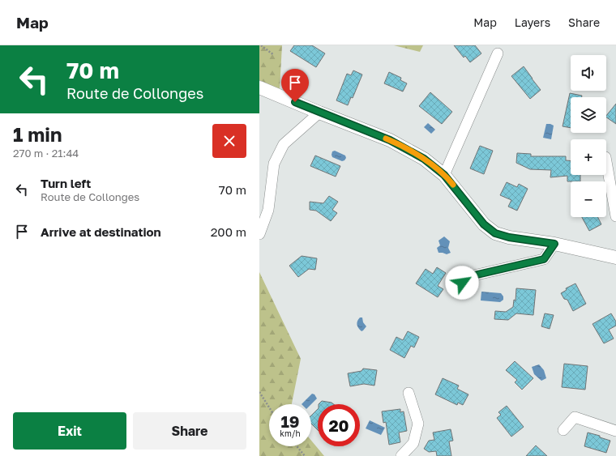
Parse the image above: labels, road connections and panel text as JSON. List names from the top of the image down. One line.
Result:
{"page":{"header":"Map","nav":["Map","Layers","Share"],"turn":["70 m","Route de Collonges"],"map_buttons":["+","−"],"heading":["1 min","270 m · 21:44"],"list":[{"name":"Turn left","note":"Route de Collonges","value":"70 m"},{"name":"Arrive at destination","value":"200 m"}],"speed":"19 km/h","limit":"20","buttons":["Exit","Share"]}}
